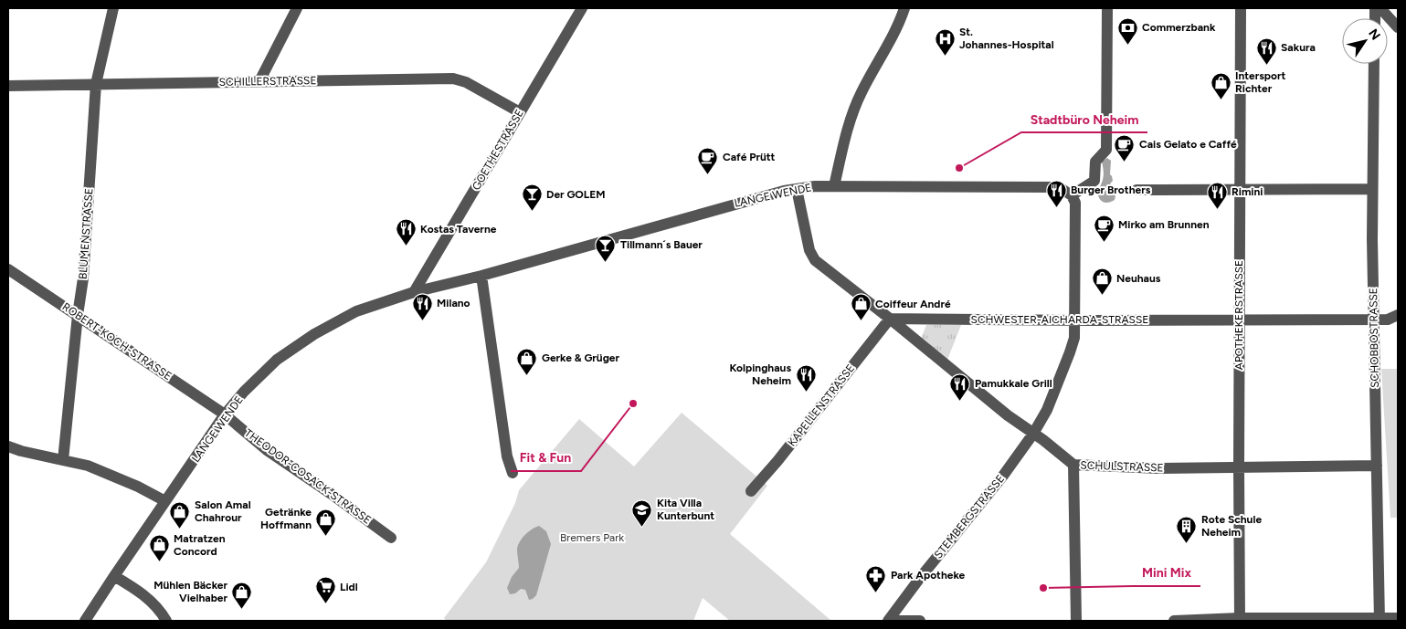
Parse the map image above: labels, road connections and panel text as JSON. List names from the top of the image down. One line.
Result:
{"streets":{"street":["SCHILLERSTRASSE","GOETHESTRASSE","LANGE WENDE","BLUMENSTRASSE","APOTHEKERSTRASSE","SCHWESTER-AICHARDA-STRASSE","SCHOBBOSTRASSE","ROBERT-KOCH-STRASSE","KAPELLENSTRASSE","SCHULSTRASSE","THEODOR-COSACK-STRASSE","STEMBERGSTRASSE"]},"crossings":[["SCHILLERSTRASSE","GOETHESTRASSE"],["SCHILLERSTRASSE","BLUMENSTRASSE"],["GOETHESTRASSE","LANGE WENDE"],["LANGE WENDE","ROBERT-KOCH-STRASSE"],["LANGE WENDE","THEODOR-COSACK-STRASSE"],["LANGE WENDE","STEMBERGSTRASSE"],["BLUMENSTRASSE","ROBERT-KOCH-STRASSE"],["APOTHEKERSTRASSE","SCHWESTER-AICHARDA-STRASSE"],["APOTHEKERSTRASSE","SCHULSTRASSE"],["SCHWESTER-AICHARDA-STRASSE","SCHOBBOSTRASSE"],["SCHWESTER-AICHARDA-STRASSE","KAPELLENSTRASSE"],["SCHWESTER-AICHARDA-STRASSE","SCHULSTRASSE"],["SCHWESTER-AICHARDA-STRASSE","STEMBERGSTRASSE"],["SCHOBBOSTRASSE","SCHULSTRASSE"],["ROBERT-KOCH-STRASSE","THEODOR-COSACK-STRASSE"],["KAPELLENSTRASSE","SCHULSTRASSE"],["SCHULSTRASSE","STEMBERGSTRASSE"]],"parks":["Bremers Park"],"places":{"bank":["Commerzbank"],"hospital":["St. Johannes-Hospital"],"restaurant":["Sakura","Burger Brothers","Rimini","Kostas Taverne","Milano","Kolpinghaus Neheim","Pamukkale Grill"],"shop":["Intersport Richter","Neuhaus","Coiffeur André","Gerke & Grüger","Salon Amal Chahrour","Getränke Hoffmann","Matratzen Concord","Mühlen Bäcker Vielhaber"],"cafe":["Cais Gelato e Caffé","Café Prütt","Mirko am Brunnen"],"other":["Stadtbüro Neheim","Fit & Fun","Mini Mix"],"bar":["Der GOLEM","Tillmann´s Bauer"],"school or university":["Kita Villa Kunterbunt"],"building":["Rote Schule Neheim"],"pharmacy":["Park Apotheke"],"supermarket":["Lidl"]},"north":"top right"}
